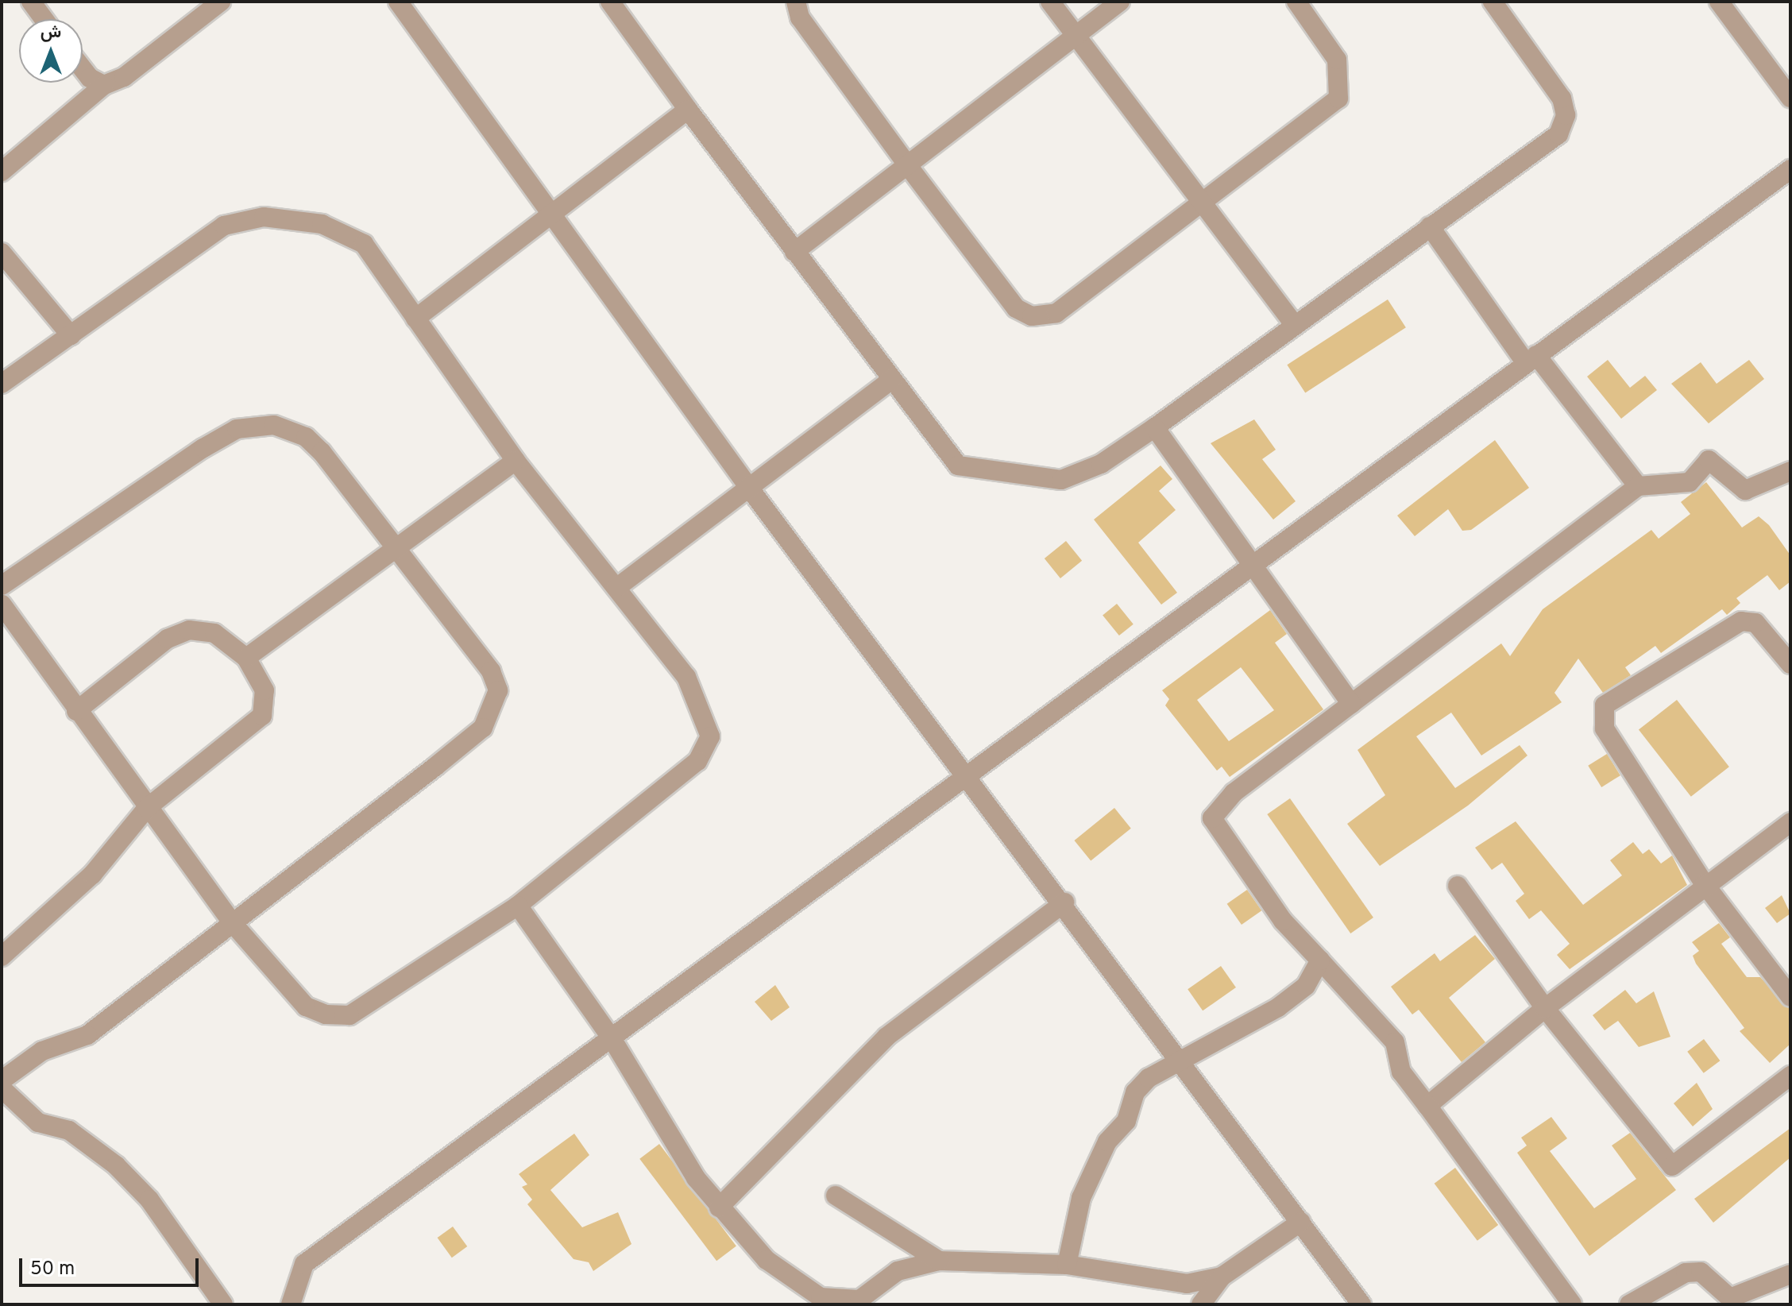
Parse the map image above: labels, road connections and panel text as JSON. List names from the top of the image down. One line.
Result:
{"scale_bar":"50 m","north":"top"}
